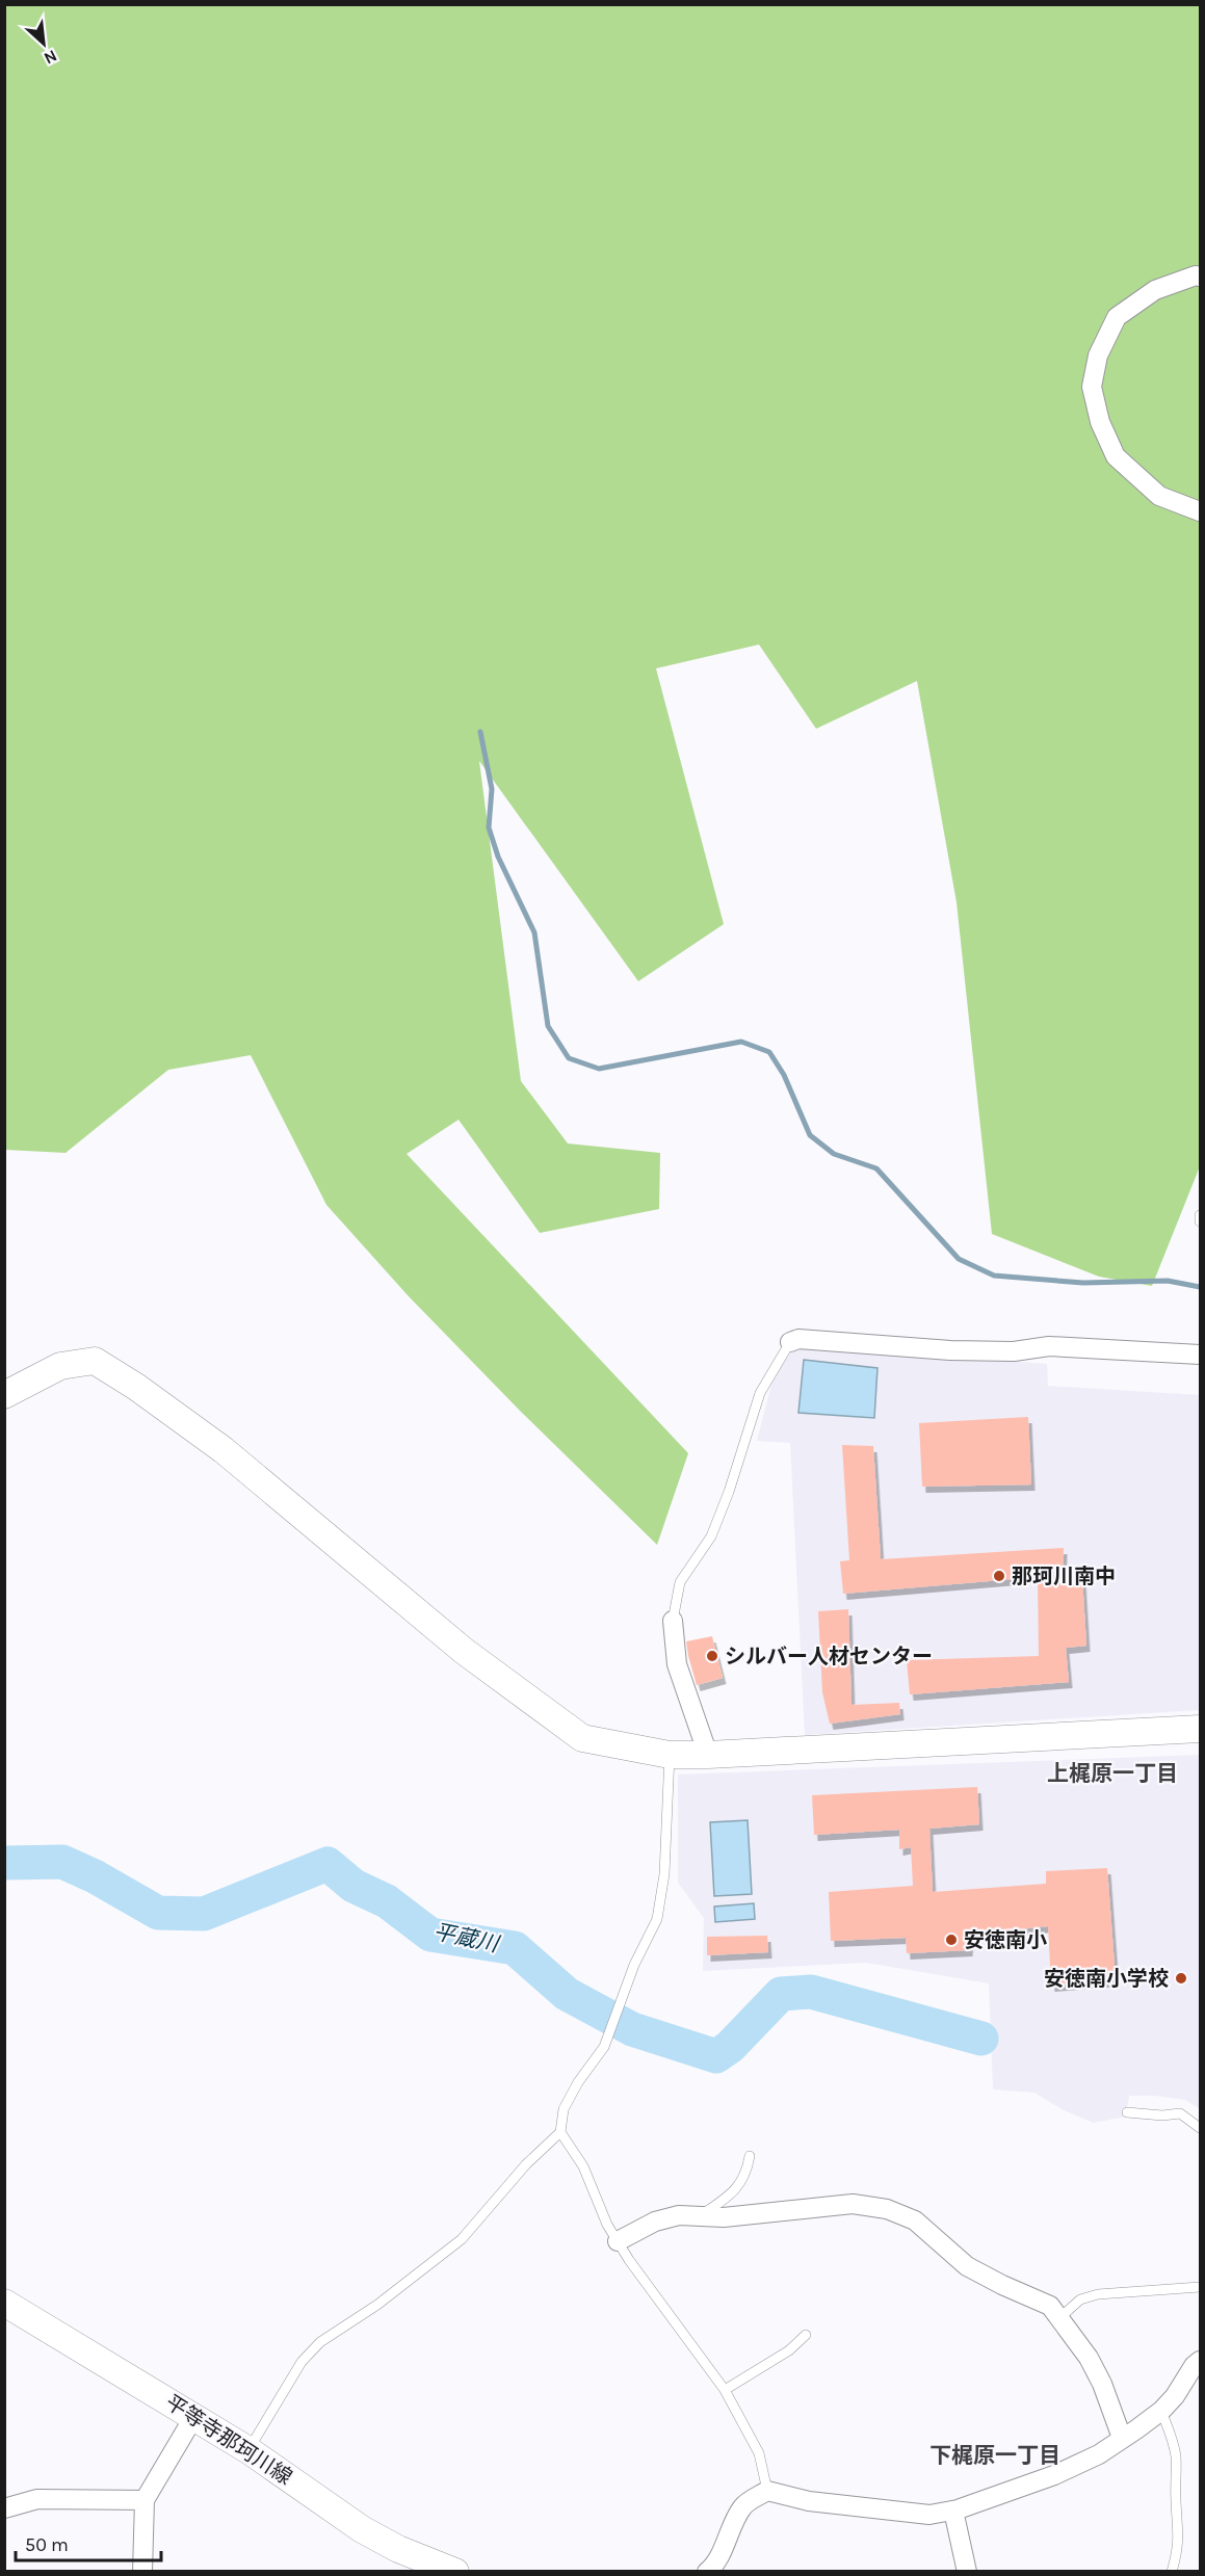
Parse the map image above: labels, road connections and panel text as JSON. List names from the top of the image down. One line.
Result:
{"streets":{"street":["平等寺那珂川線"]},"districts":["上梶原一丁目","下梶原一丁目"],"water":["平蔵川"],"places":["那珂川南中","シルバー人材センター","安徳南小","安徳南小学校"],"scale_bar":"50 m","north":"bottom right"}
